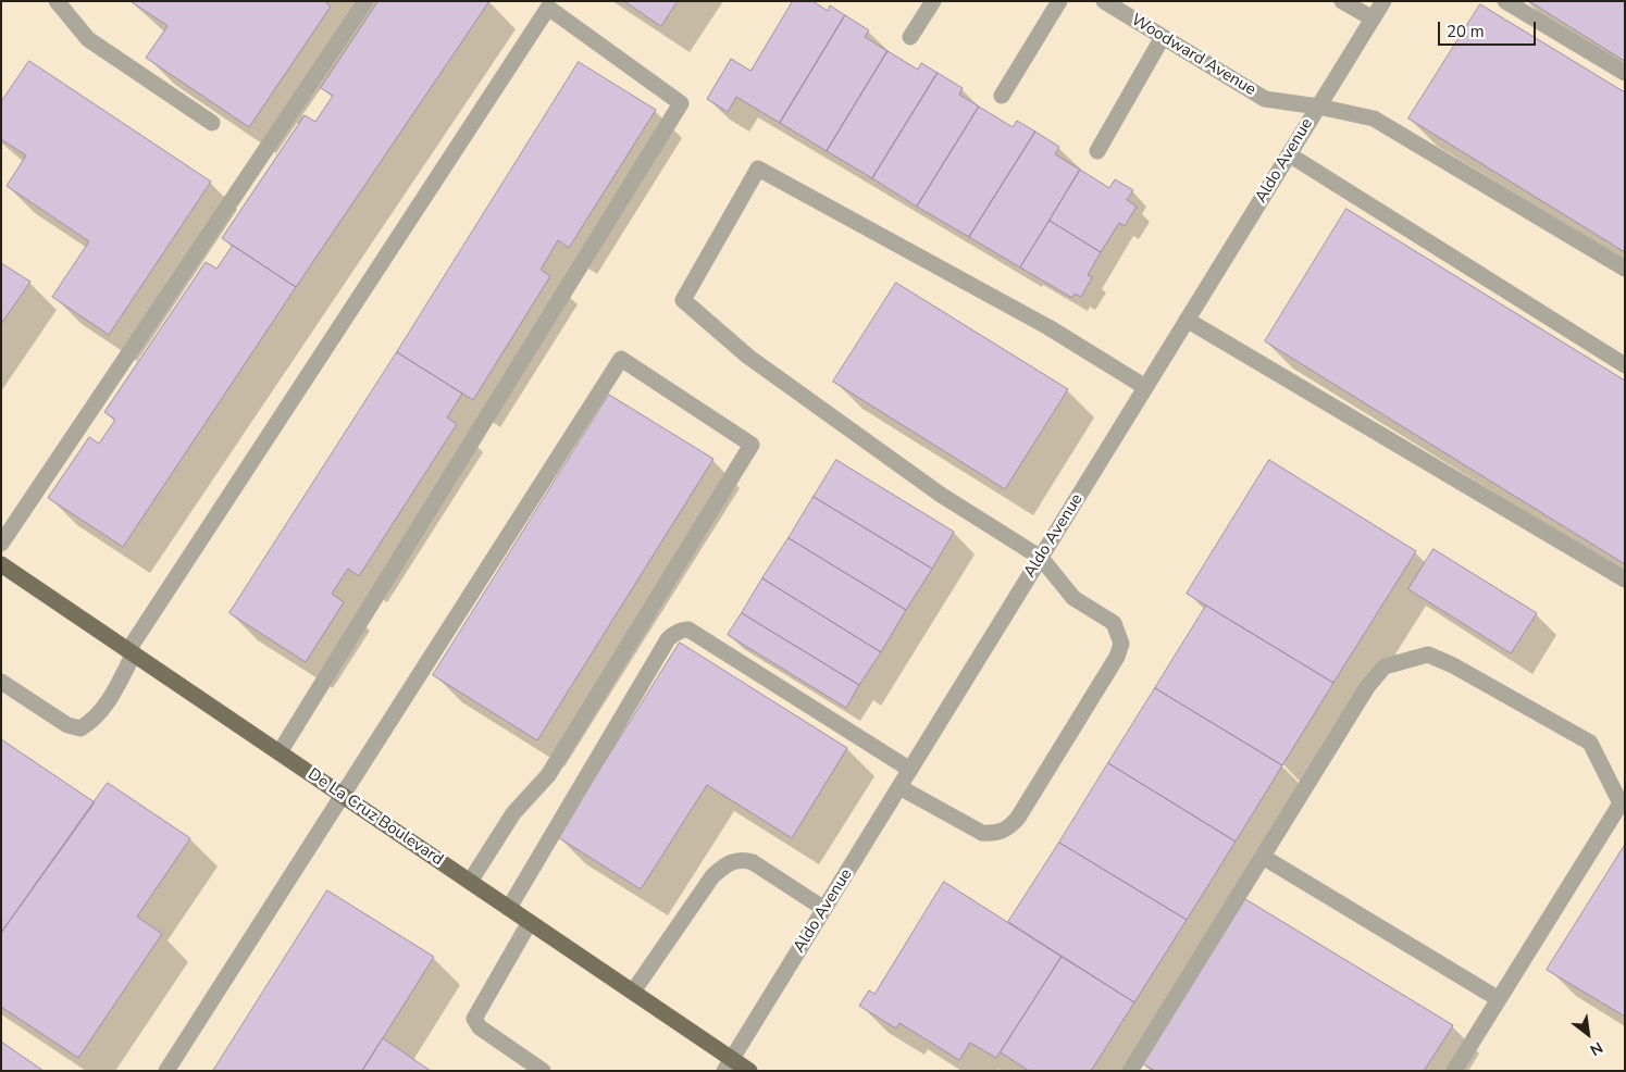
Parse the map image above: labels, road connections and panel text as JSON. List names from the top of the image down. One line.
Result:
{"streets":{"main road":["De La Cruz Boulevard"],"street":["Woodward Avenue","Aldo Avenue"]},"crossings":[["Woodward Avenue","Aldo Avenue"],["Aldo Avenue","De La Cruz Boulevard"]],"scale_bar":"20 m","north":"bottom right"}
